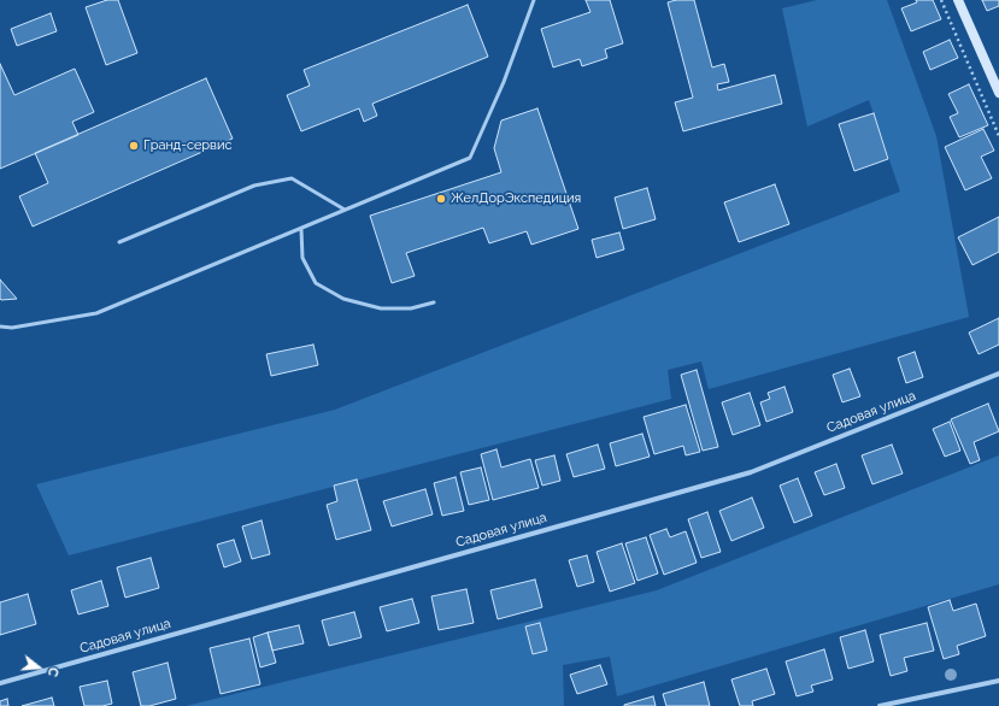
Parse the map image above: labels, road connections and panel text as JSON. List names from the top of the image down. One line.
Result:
{"streets":{"street":["Садовая улица"]},"places":["Гранд-сервис","ЖелДорЭкспедиция"],"north":"right"}
